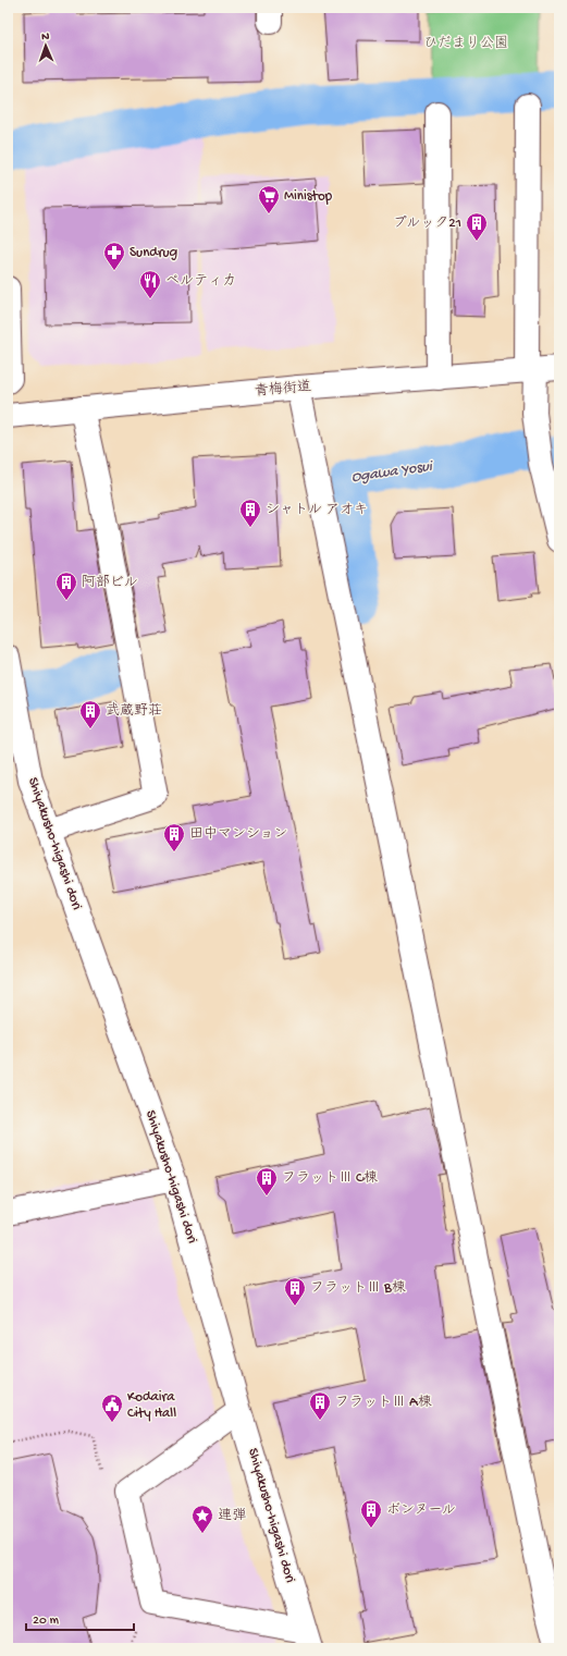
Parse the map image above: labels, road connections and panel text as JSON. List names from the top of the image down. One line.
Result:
{"streets":{"street":["青梅街道","Shiyakusho-higashi dori"]},"water":["Ogawa Yosui"],"parks":["ひだまり公園"],"places":{"supermarket":["Ministop"],"building":["ブルック21","シャトル アオキ","阿部ビル","武蔵野荘","田中マンション","フラットⅢ C棟","フラットⅢ B棟","フラットⅢ A棟","ボンヌール"],"pharmacy":["Sundrug"],"restaurant":["ペルティカ"],"public building":["Kodaira City Hall"],"place":["連弾"]},"scale_bar":"20 m","north":"top"}
